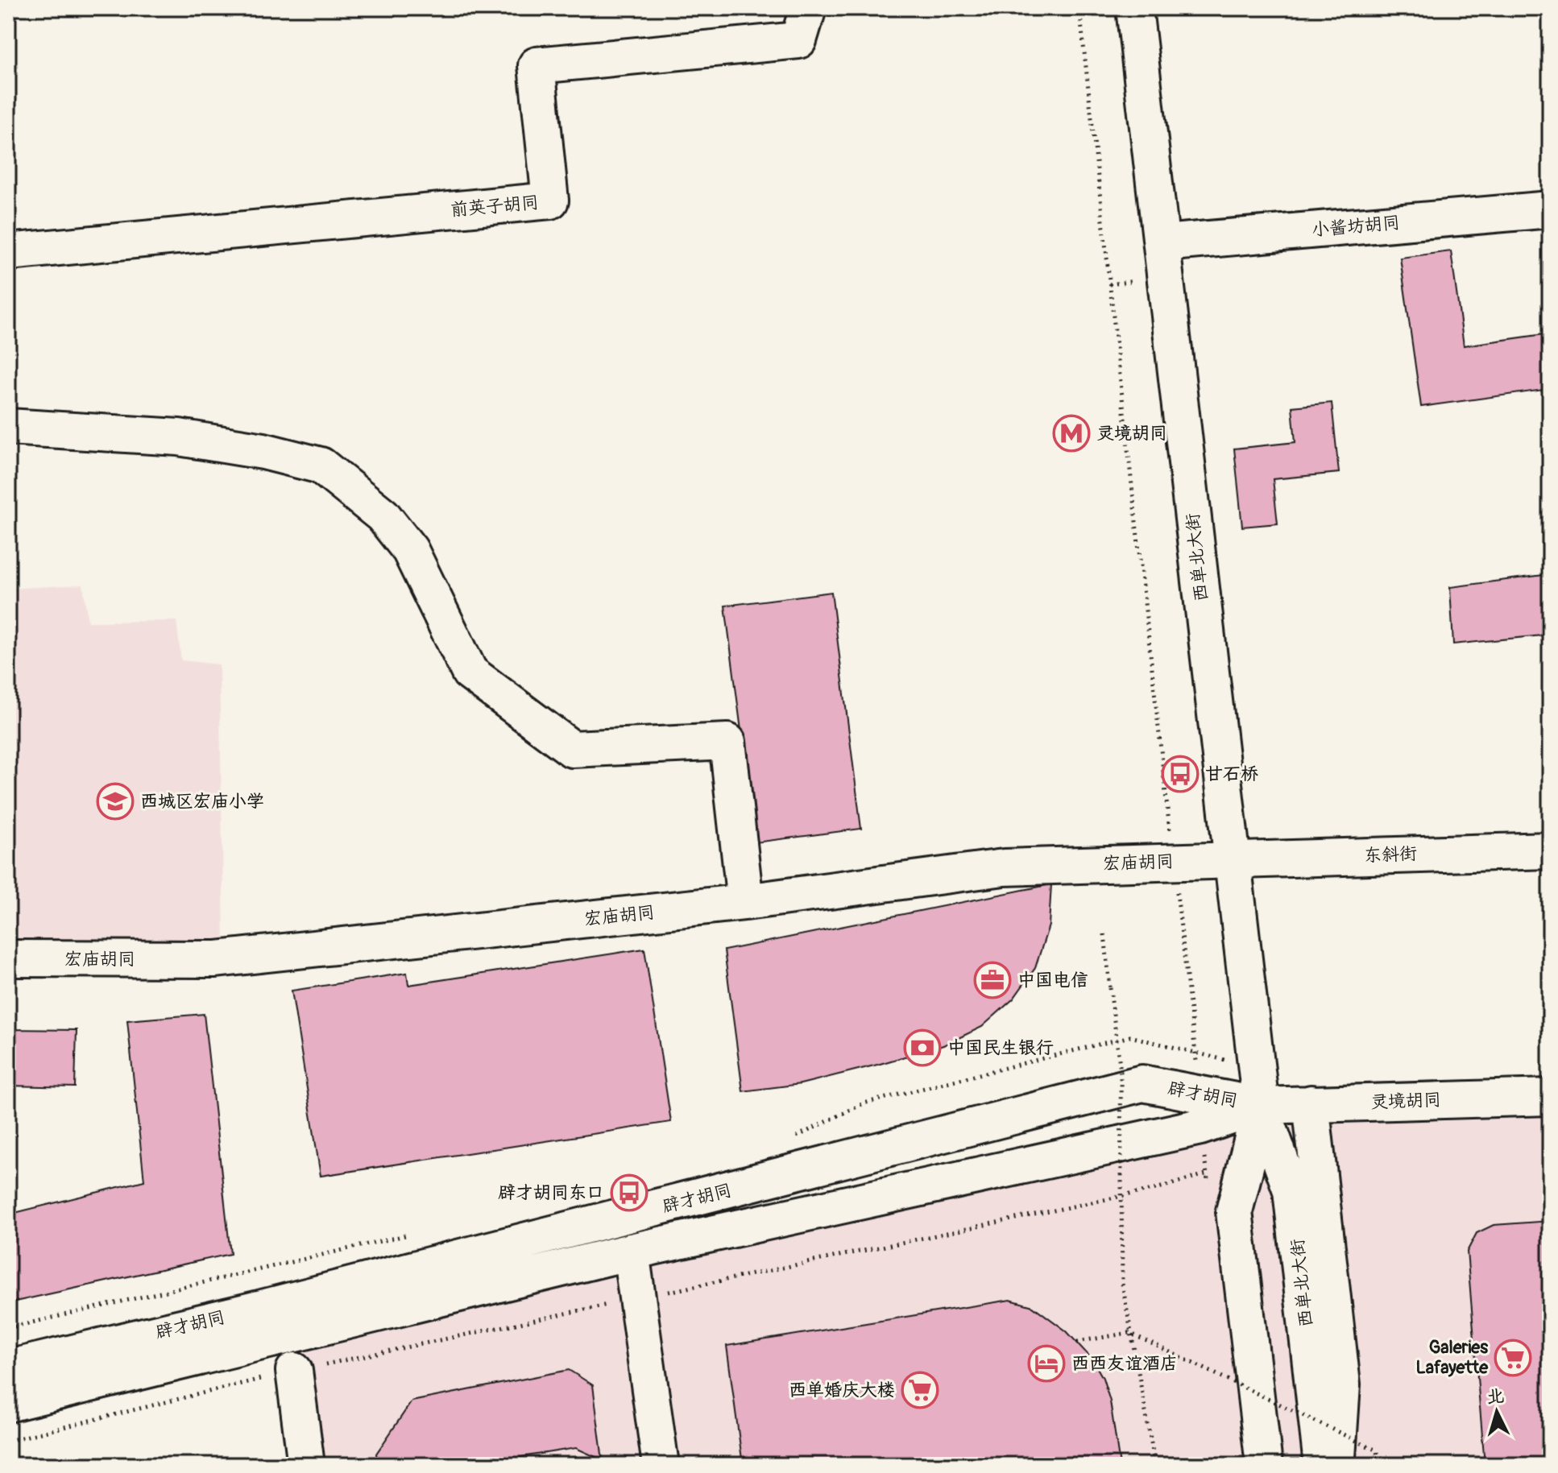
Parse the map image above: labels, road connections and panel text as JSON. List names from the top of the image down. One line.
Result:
{"streets":{"main road":["前英子胡同","小酱坊胡同","西单北大街","东斜街","宏庙胡同","辟才胡同","灵境胡同"]},"crossings":[["小酱坊胡同","西单北大街"],["西单北大街","东斜街"],["西单北大街","宏庙胡同"],["西单北大街","辟才胡同"],["西单北大街","灵境胡同"],["东斜街","宏庙胡同"],["辟才胡同","灵境胡同"]],"places":{"metro station":["灵境胡同"],"bus stop":["甘石桥","辟才胡同东口"],"school or university":["西城区宏庙小学"],"office":["中国电信"],"bank":["中国民生银行"],"supermarket":["Galeries Lafayette","西单婚庆大楼"],"hotel":["西西友谊酒店"]},"north":"top"}
